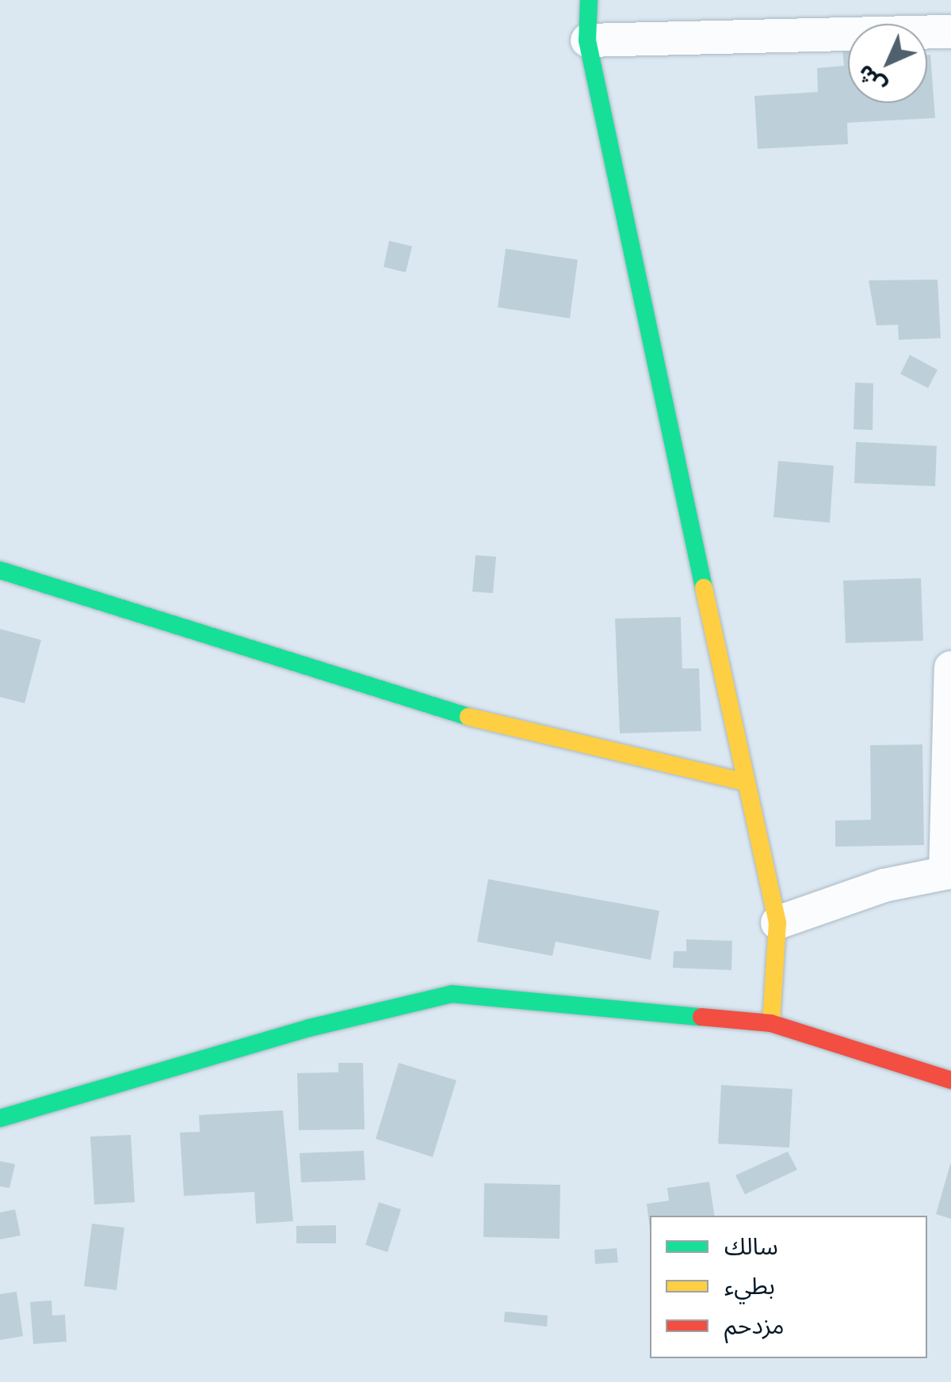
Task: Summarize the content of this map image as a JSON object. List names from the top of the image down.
{
  "legend": ["سالك", "بطيء", "مزدحم"],
  "north": "bottom left"
}
